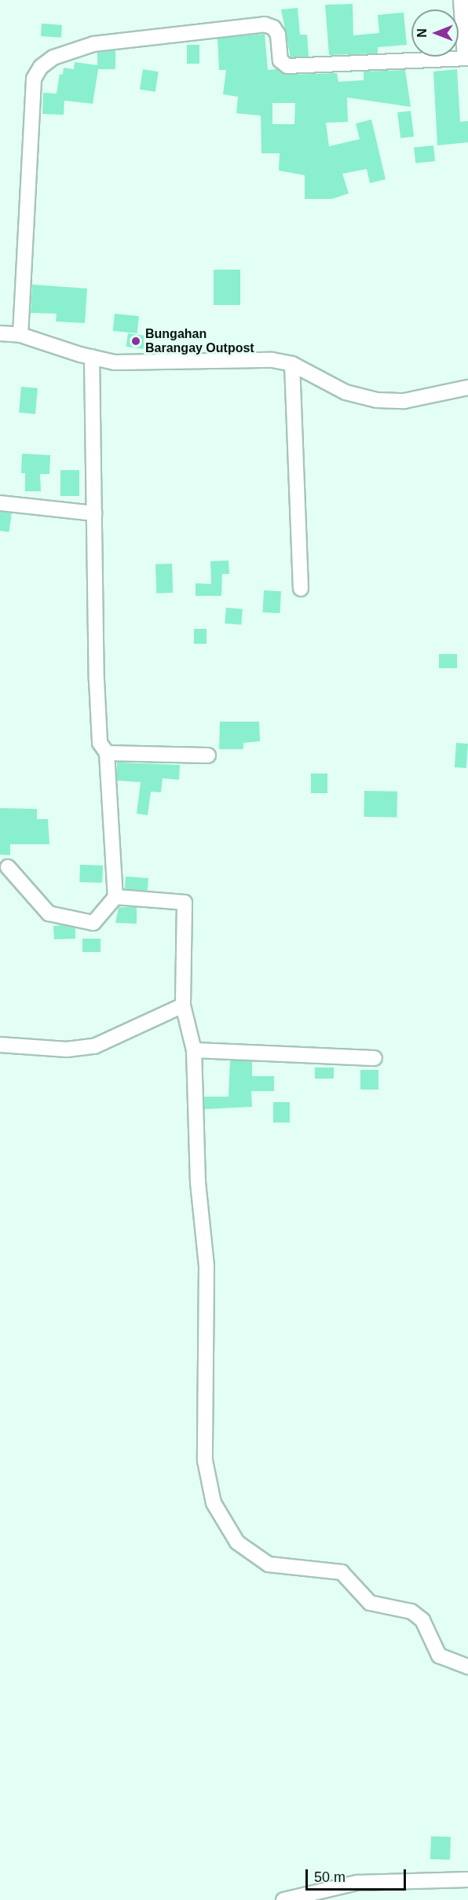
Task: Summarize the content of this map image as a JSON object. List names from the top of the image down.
{
  "places": ["Bungahan Barangay Outpost"],
  "scale_bar": "50 m",
  "north": "left"
}
